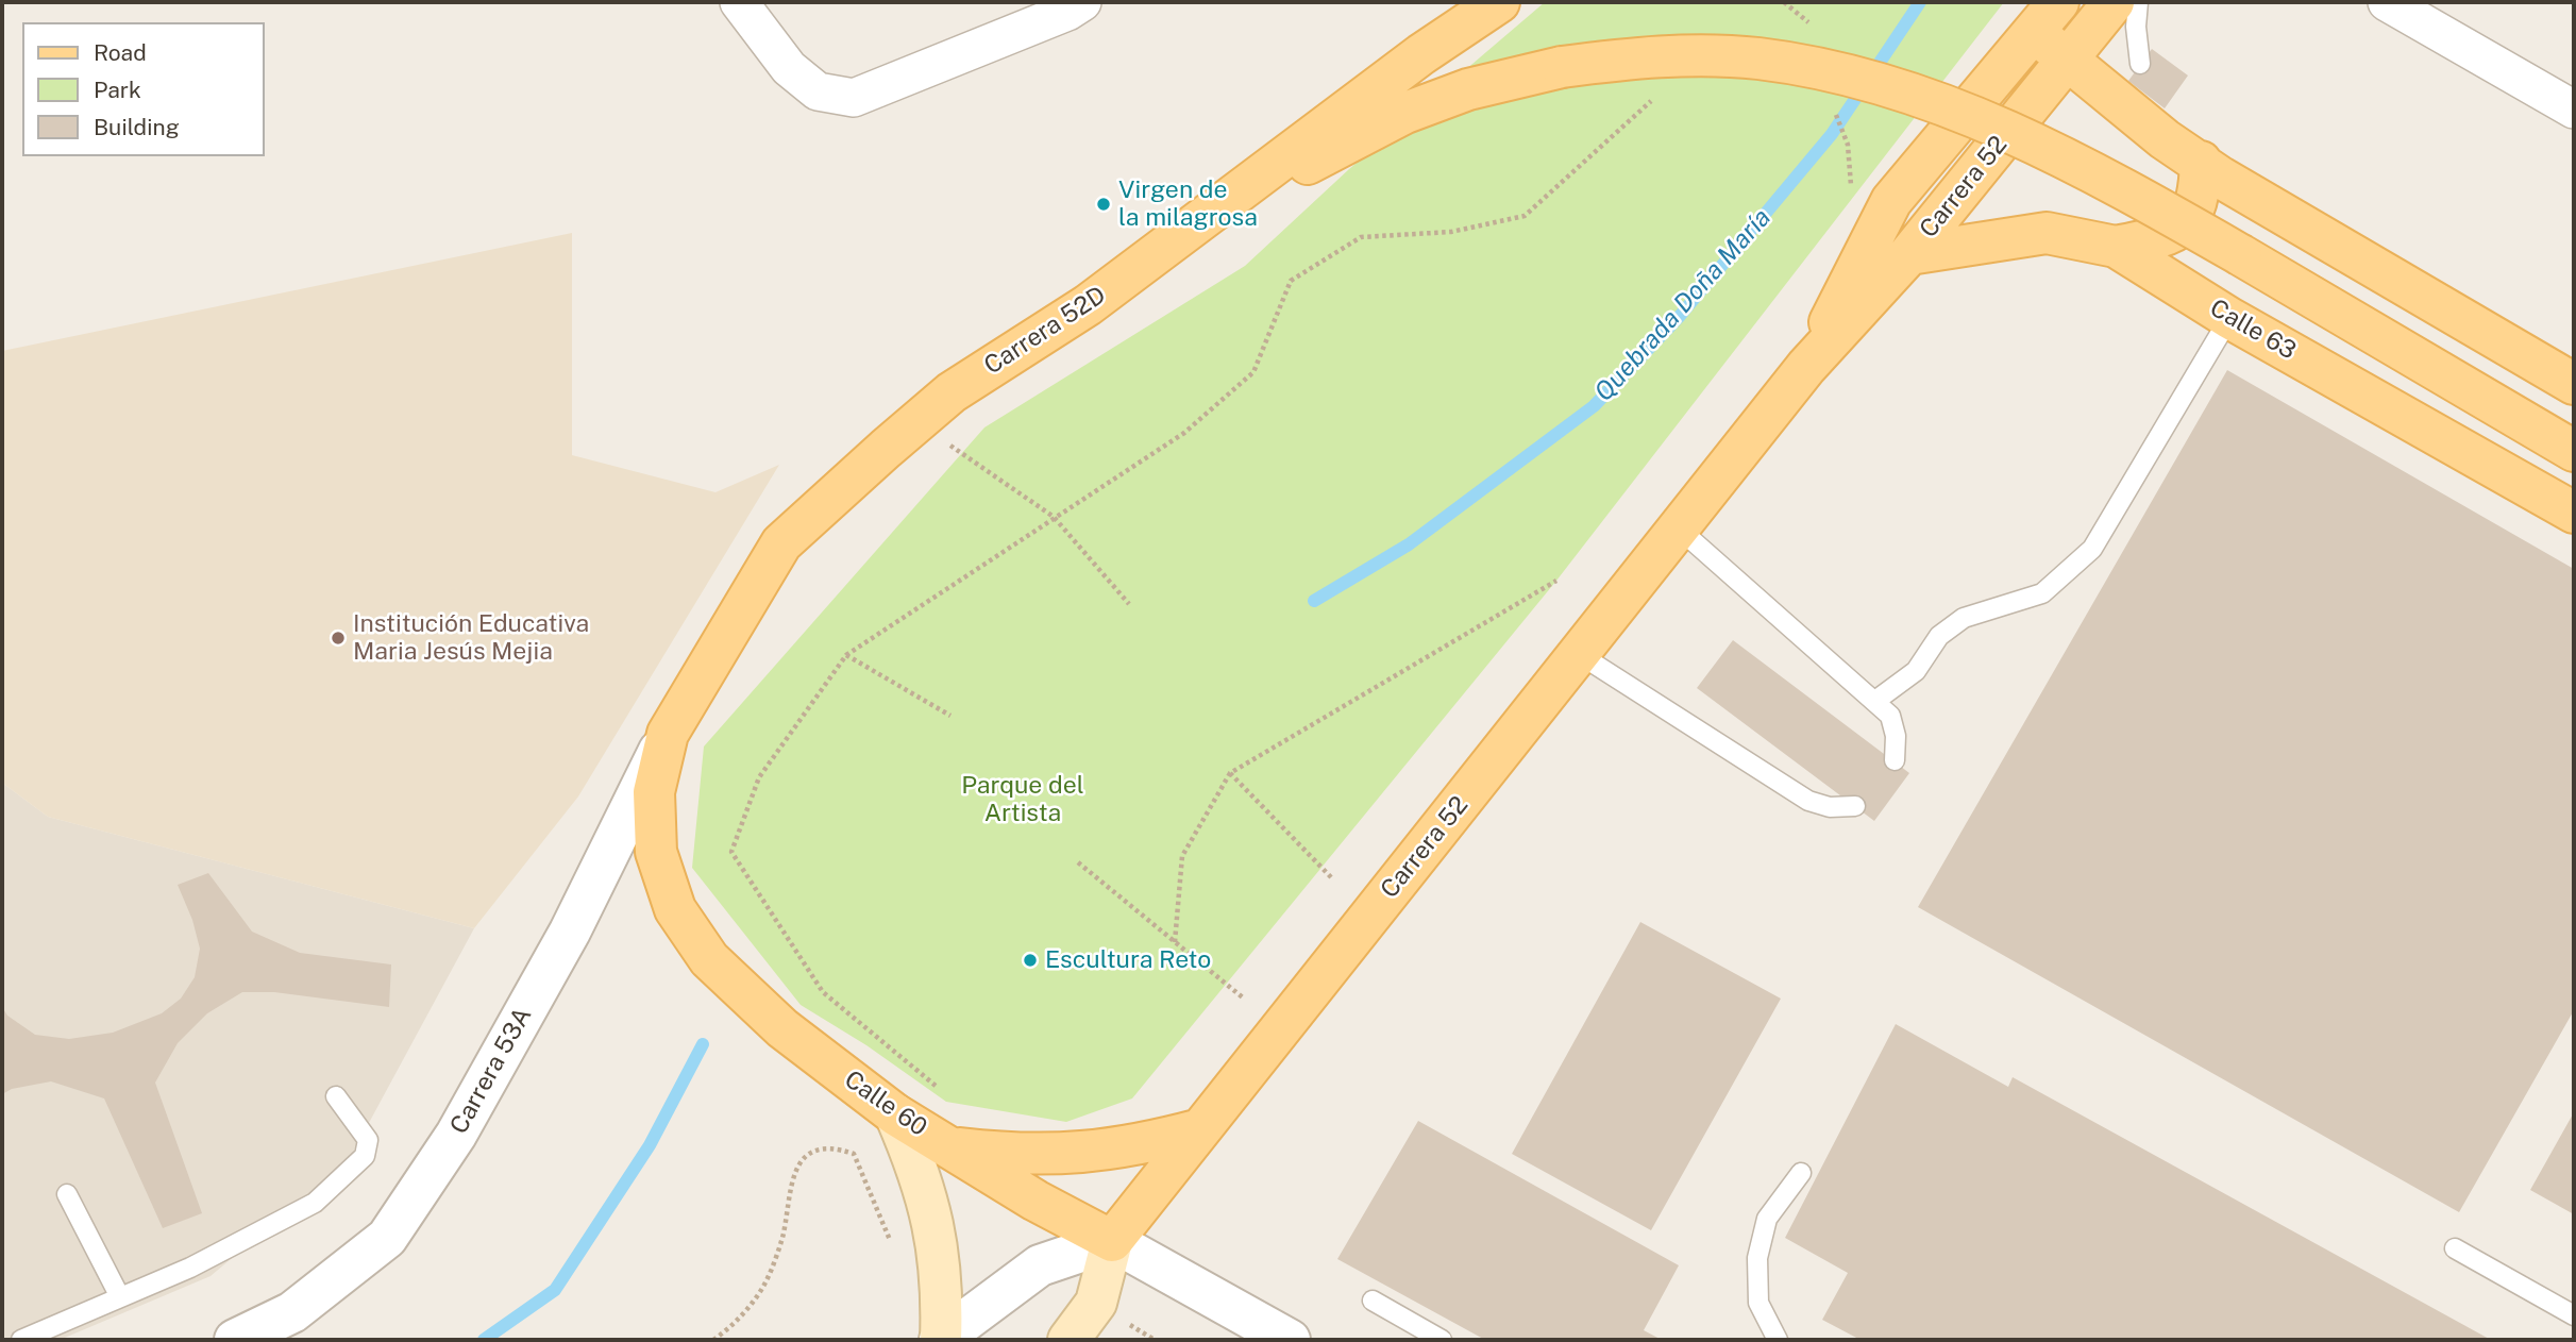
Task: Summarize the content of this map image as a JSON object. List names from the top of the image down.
{
  "streets": {
    "main road": [
      "Carrera 52",
      "Calle 63",
      "Carrera 52D",
      "Calle 60"
    ],
    "street": ["Carrera 53A"]
  },
  "crossings": [
    ["Carrera 52", "Calle 63"],
    ["Carrera 52", "Calle 60"],
    ["Carrera 52D", "Carrera 53A"],
    ["Carrera 52D", "Calle 60"],
    ["Carrera 53A", "Calle 60"]
  ],
  "water": ["Quebrada Doña María"],
  "parks": ["Parque del Artista"],
  "places": ["Virgen de la milagrosa", "Institución Educativa Maria Jesús Mejia", "Escultura Reto"],
  "legend": ["Road", "Park", "Building"]
}
